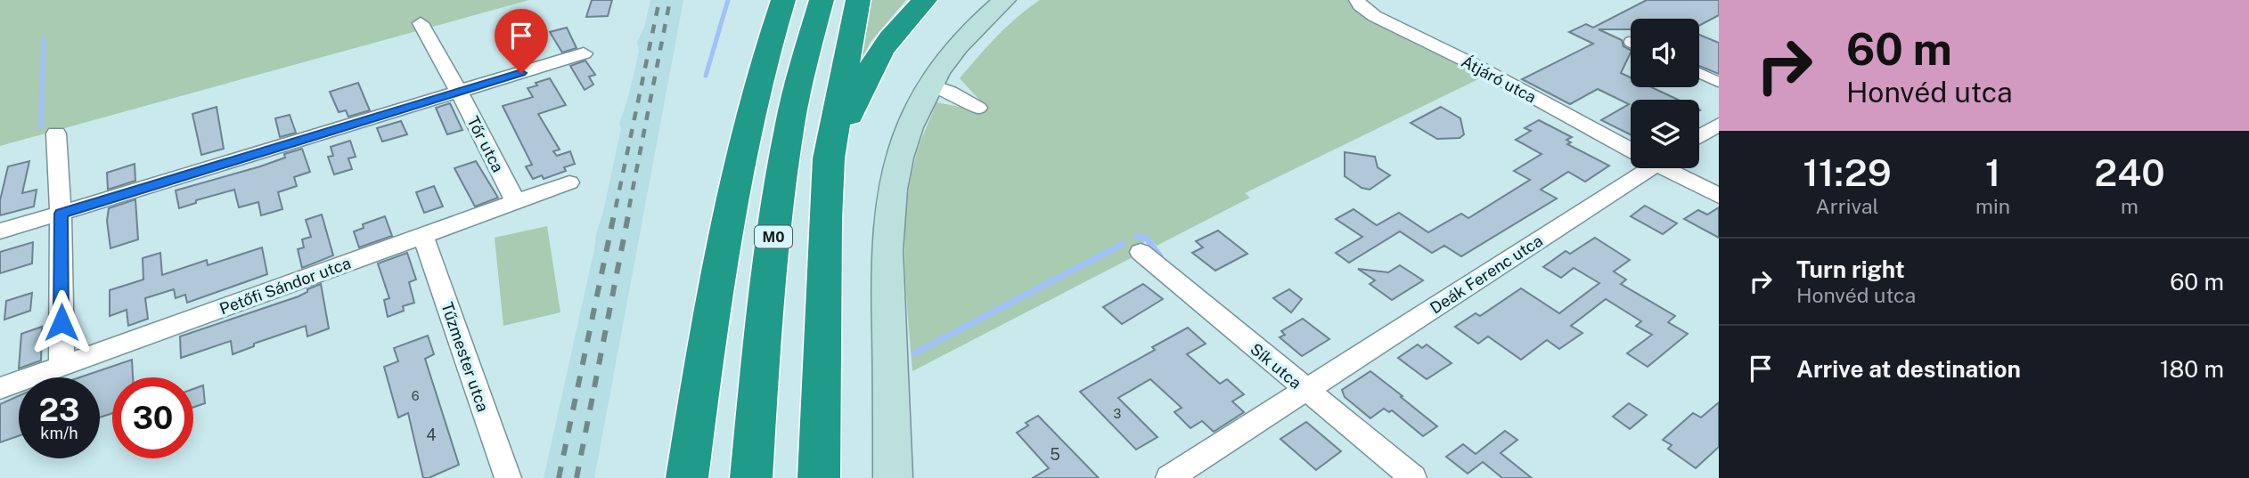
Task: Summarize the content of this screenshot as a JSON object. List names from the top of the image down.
{
  "streets": {
    "highway": ["M0"],
    "street": [
      "Átjáró utca",
      "Tőr utca",
      "Deák Ferenc utca",
      "Petőfi Sándor utca",
      "Tűzmester utca",
      "Sík utca"
    ]
  },
  "crossings": [
    ["Tőr utca", "Petőfi Sándor utca"],
    ["Deák Ferenc utca", "Sík utca"],
    ["Petőfi Sándor utca", "Tűzmester utca"]
  ],
  "house_numbers": [
    "6",
    "3",
    "4",
    "5"
  ],
  "page": {
    "turn": ["60 m", "Honvéd utca"],
    "eta": [
      "11:29",
      "Arrival",
      "1",
      "min",
      "240",
      "m"
    ],
    "list": [
      {
        "name": "Turn right",
        "note": "Honvéd utca",
        "value": "60 m"
      },
      {
        "name": "Arrive at destination",
        "value": "180 m"
      }
    ],
    "speed": "23 km/h",
    "limit": "30"
  }
}
